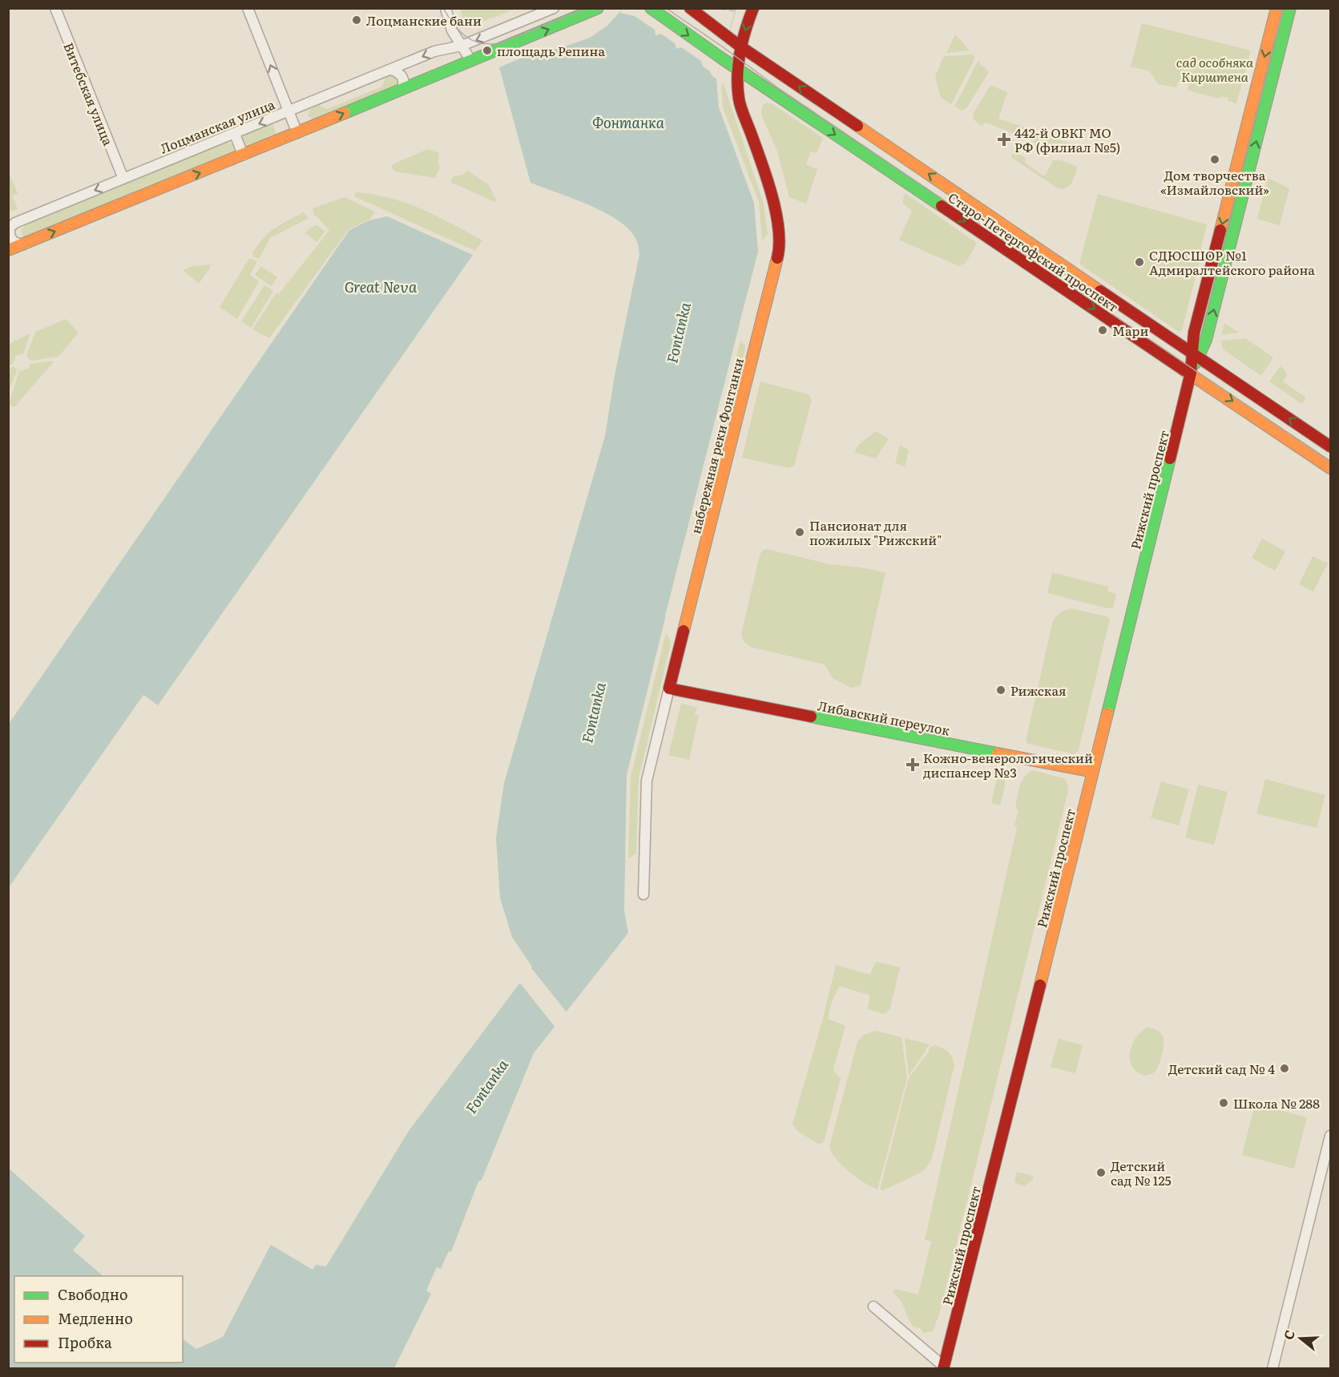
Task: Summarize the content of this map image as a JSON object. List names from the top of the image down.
{
  "streets": {
    "main road": [
      "Старо-Петергофский проспект",
      "набережная реки Фонтанки",
      "Рижский проспект",
      "Либавский переулок"
    ],
    "street": ["Витебская улица", "Лоцманская улица"]
  },
  "crossings": [
    ["Витебская улица", "Лоцманская улица"],
    ["Старо-Петергофский проспект", "набережная реки Фонтанки"],
    ["Старо-Петергофский проспект", "Рижский проспект"],
    ["набережная реки Фонтанки", "Либавский переулок"],
    ["Рижский проспект", "Либавский переулок"]
  ],
  "one_way": ["Лоцманская улица"],
  "water": ["Фонтанка", "Great Neva", "Fontanka"],
  "parks": ["сад особняка Кирштена"],
  "places": {
    "other": [
      "Лоцманские бани",
      "площадь Репина",
      "Дом творчества «Измайловский»",
      "СДЮСШОР №1 Адмиралтейского района",
      "Мари",
      "Пансионат для пожилых \"Рижский\"",
      "Рижская",
      "Детский сад № 4",
      "Школа № 288",
      "Детский сад № 125"
    ],
    "health": ["442-й ОВКГ МО РФ (филиал №5)", "Кожно-венерологический диспансер №3"]
  },
  "legend": ["Свободно", "Медленно", "Пробка"],
  "north": "left"
}
